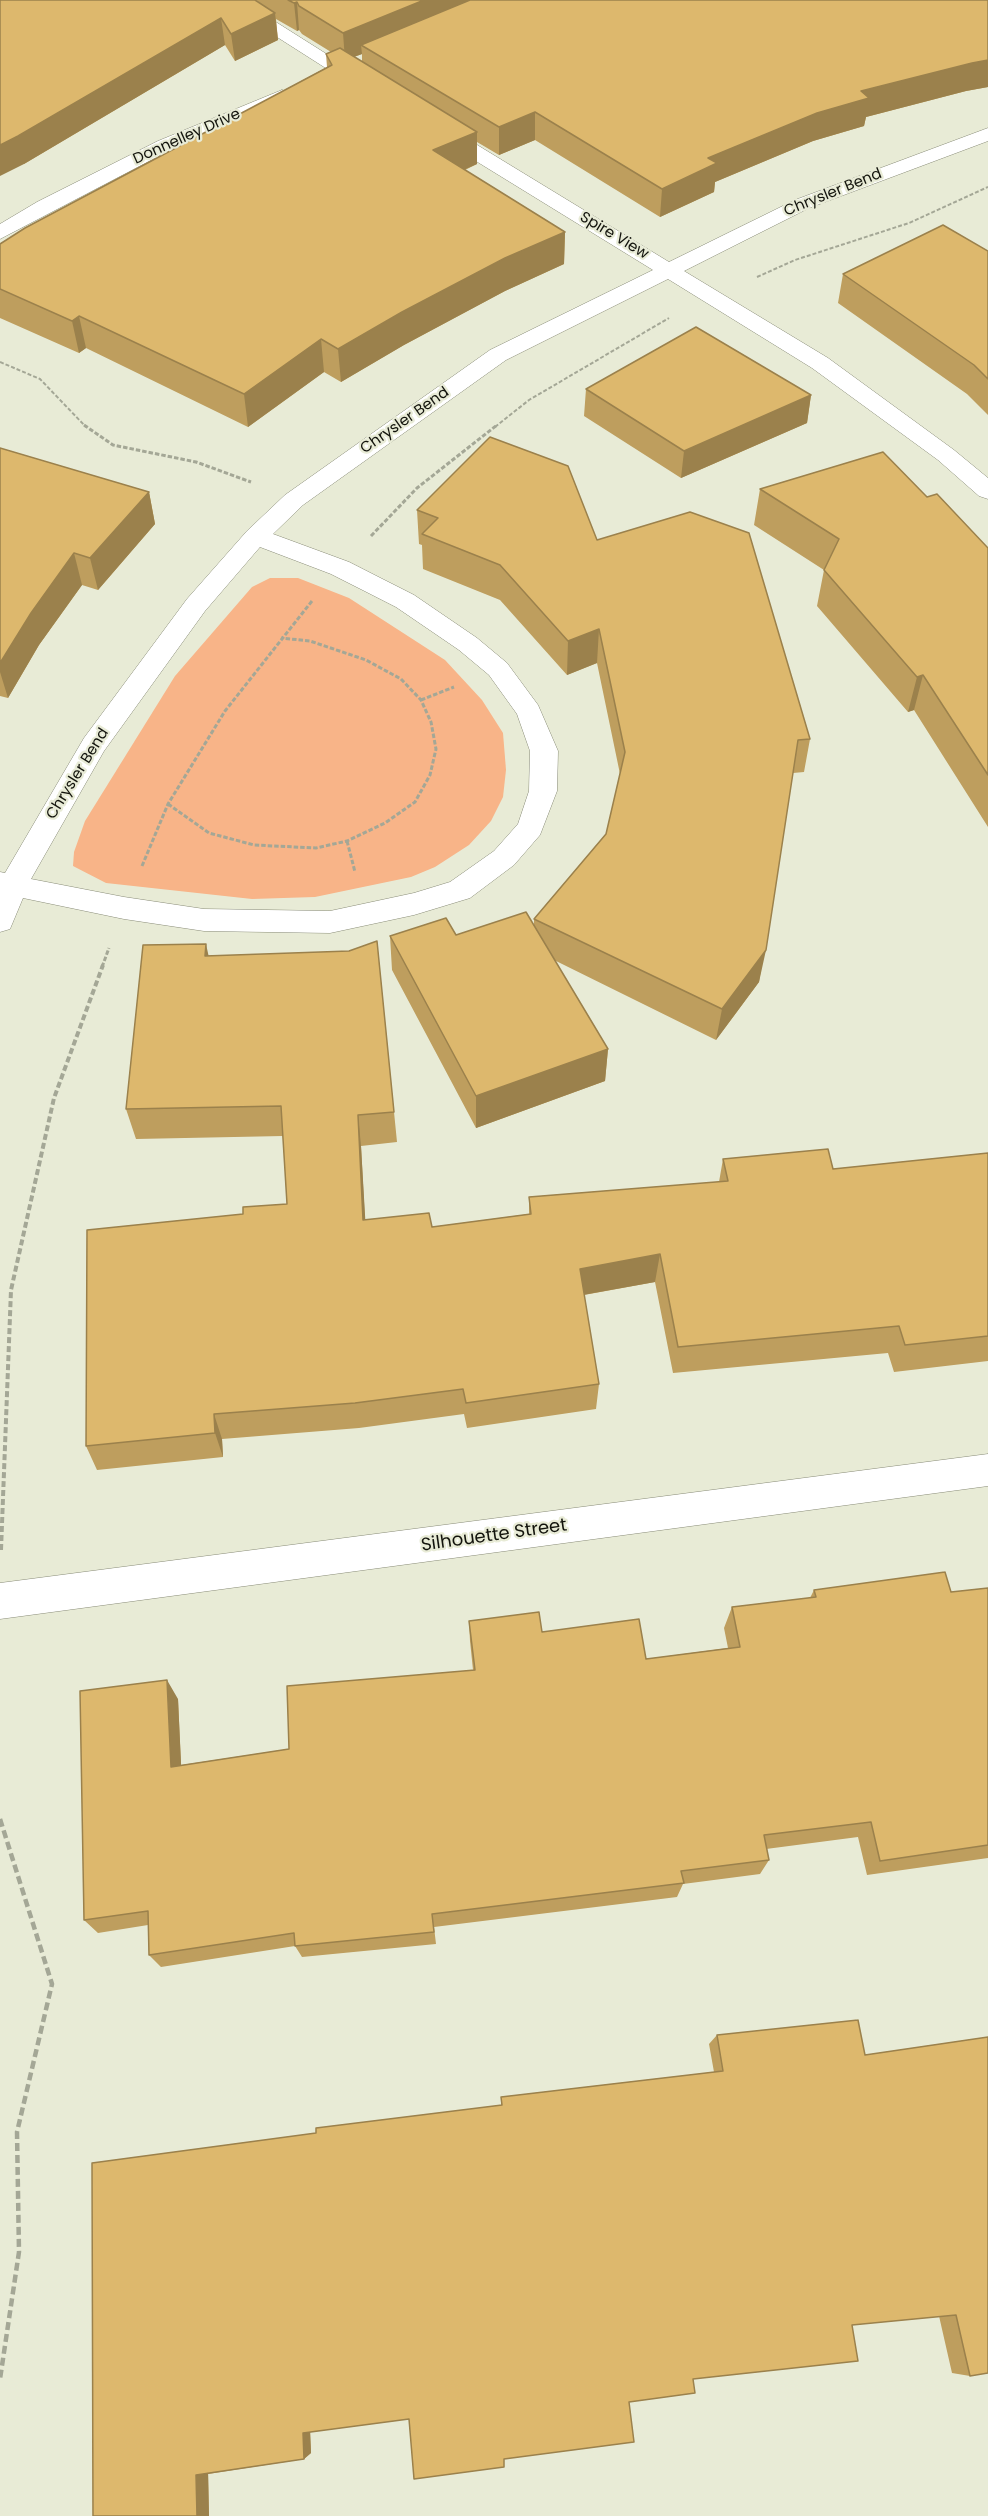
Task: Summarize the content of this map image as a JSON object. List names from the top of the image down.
{
  "streets": {
    "street": [
      "Donnelley Drive",
      "Chrysler Bend",
      "Spire View",
      "Silhouette Street"
    ]
  },
  "crossings": [
    ["Chrysler Bend", "Spire View"]
  ]
}
